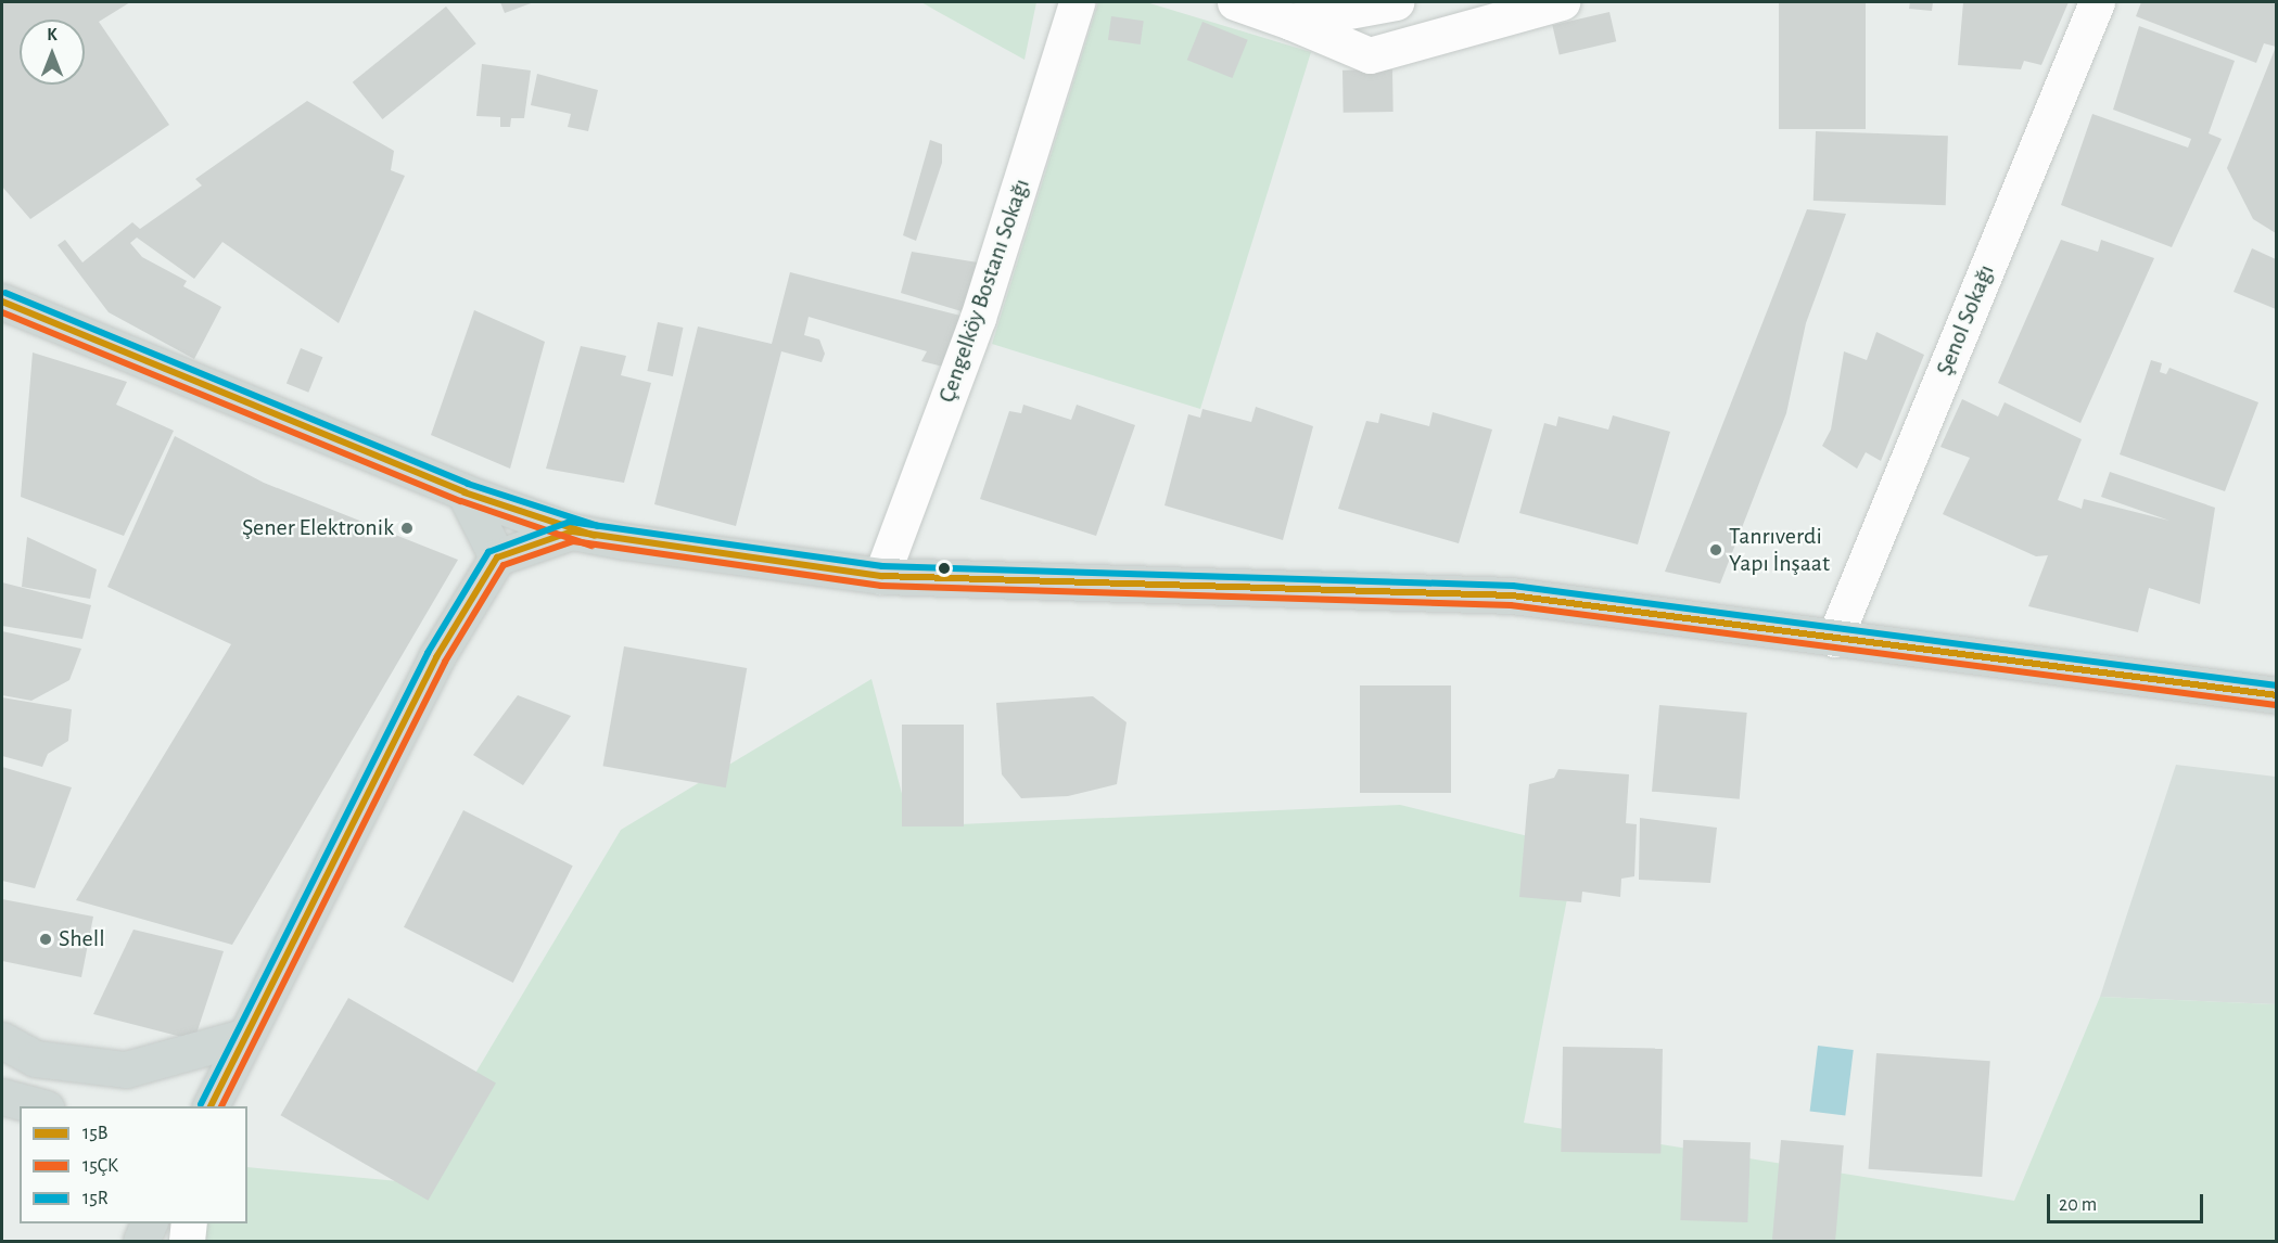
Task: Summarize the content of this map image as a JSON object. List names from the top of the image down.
{
  "streets": {
    "street": ["Çengelköy Bostanı Sokağı", "Şenol Sokağı"]
  },
  "places": ["Şener Elektronik", "Tanrıverdi Yapı İnşaat", "Shell"],
  "lines": ["transit line 15R", "transit line 15B", "transit line 15ÇK"],
  "legend": ["15B", "15ÇK", "15R"],
  "scale_bar": "20 m",
  "north": "top"
}
